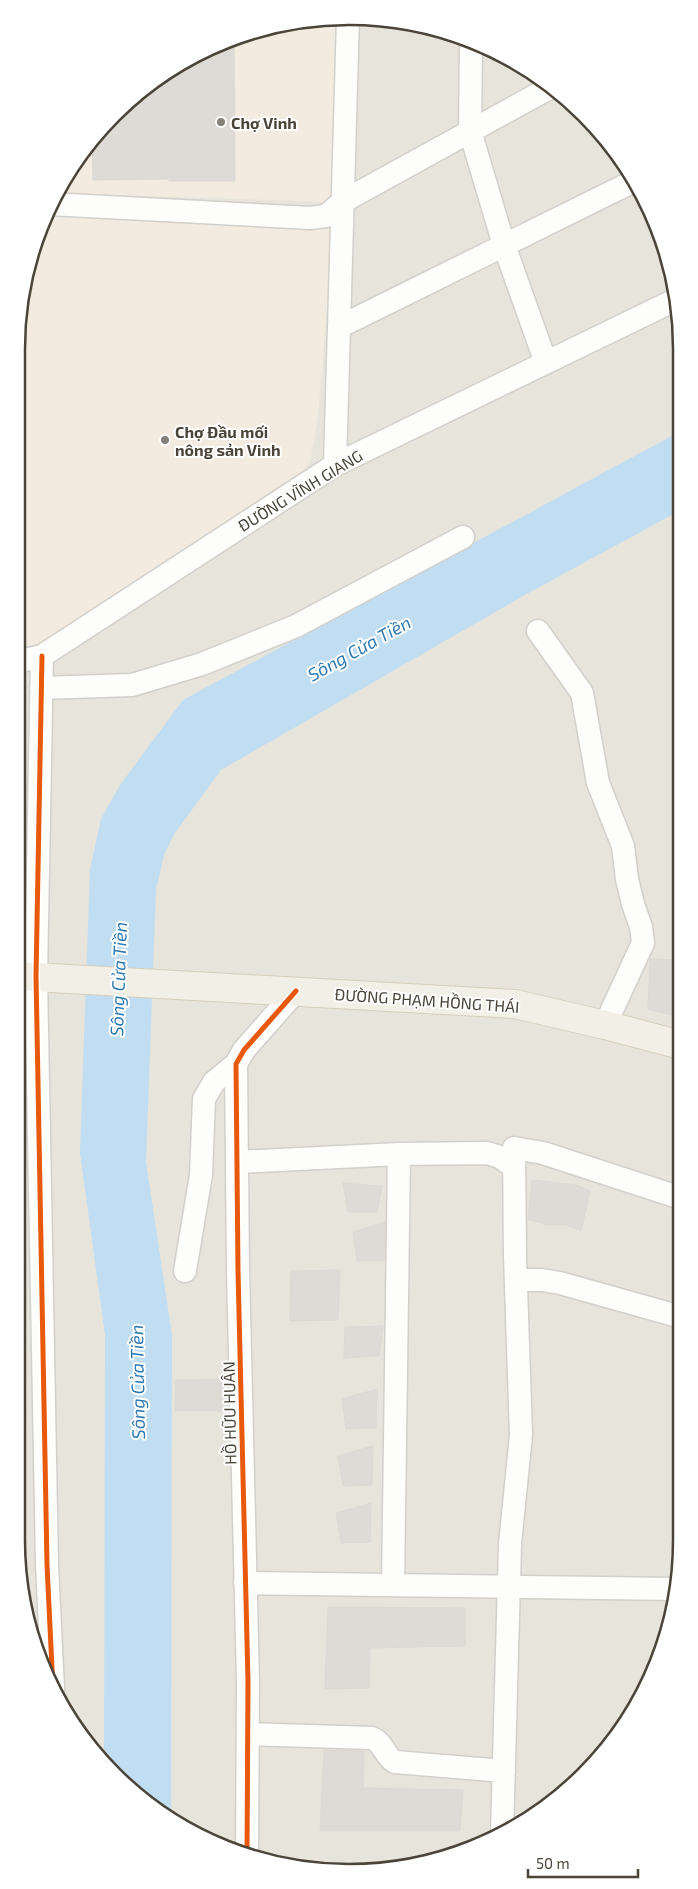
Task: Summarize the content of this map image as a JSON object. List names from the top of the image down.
{
  "streets": {
    "main road": ["ĐƯỜNG PHẠM HỒNG THÁI"],
    "street": ["ĐƯỜNG VĨNH GIANG", "HỒ HỮU HUÂN"]
  },
  "water": ["Sông Cửa Tiền"],
  "places": ["Chợ Vinh", "Chợ Đầu mối nông sản Vinh"],
  "scale_bar": "50 m"
}
